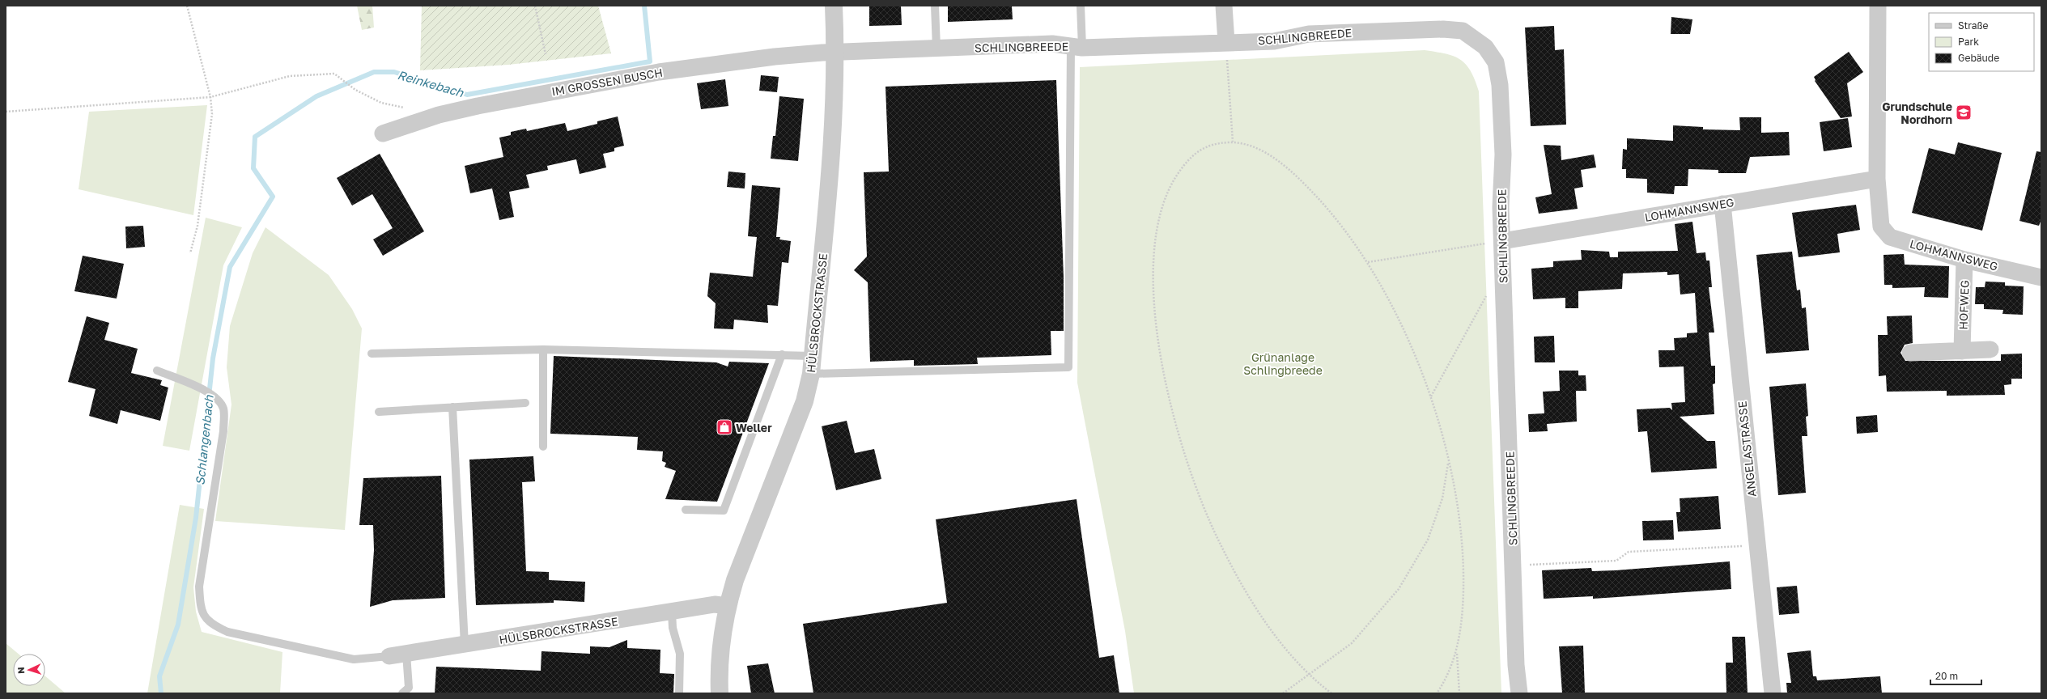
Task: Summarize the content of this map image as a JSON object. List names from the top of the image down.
{
  "streets": {
    "street": [
      "SCHLINGBREEDE",
      "IM GROSSEN BUSCH",
      "LOHMANNSWEG",
      "HOFWEG",
      "HÜLSBROCKSTRASSE",
      "ANGELASTRASSE"
    ]
  },
  "crossings": [
    ["SCHLINGBREEDE", "IM GROSSEN BUSCH"],
    ["SCHLINGBREEDE", "LOHMANNSWEG"],
    ["SCHLINGBREEDE", "HÜLSBROCKSTRASSE"],
    ["IM GROSSEN BUSCH", "HÜLSBROCKSTRASSE"],
    ["LOHMANNSWEG", "HOFWEG"],
    ["LOHMANNSWEG", "ANGELASTRASSE"]
  ],
  "water": ["Reinkebach", "Schlangenbach"],
  "parks": ["Grünanlage Schlingbreede"],
  "places": {
    "school or university": ["Grundschule Nordhorn"],
    "shop": ["Weller"]
  },
  "legend": ["Straße", "Park", "Gebäude"],
  "scale_bar": "20 m",
  "north": "left"
}
